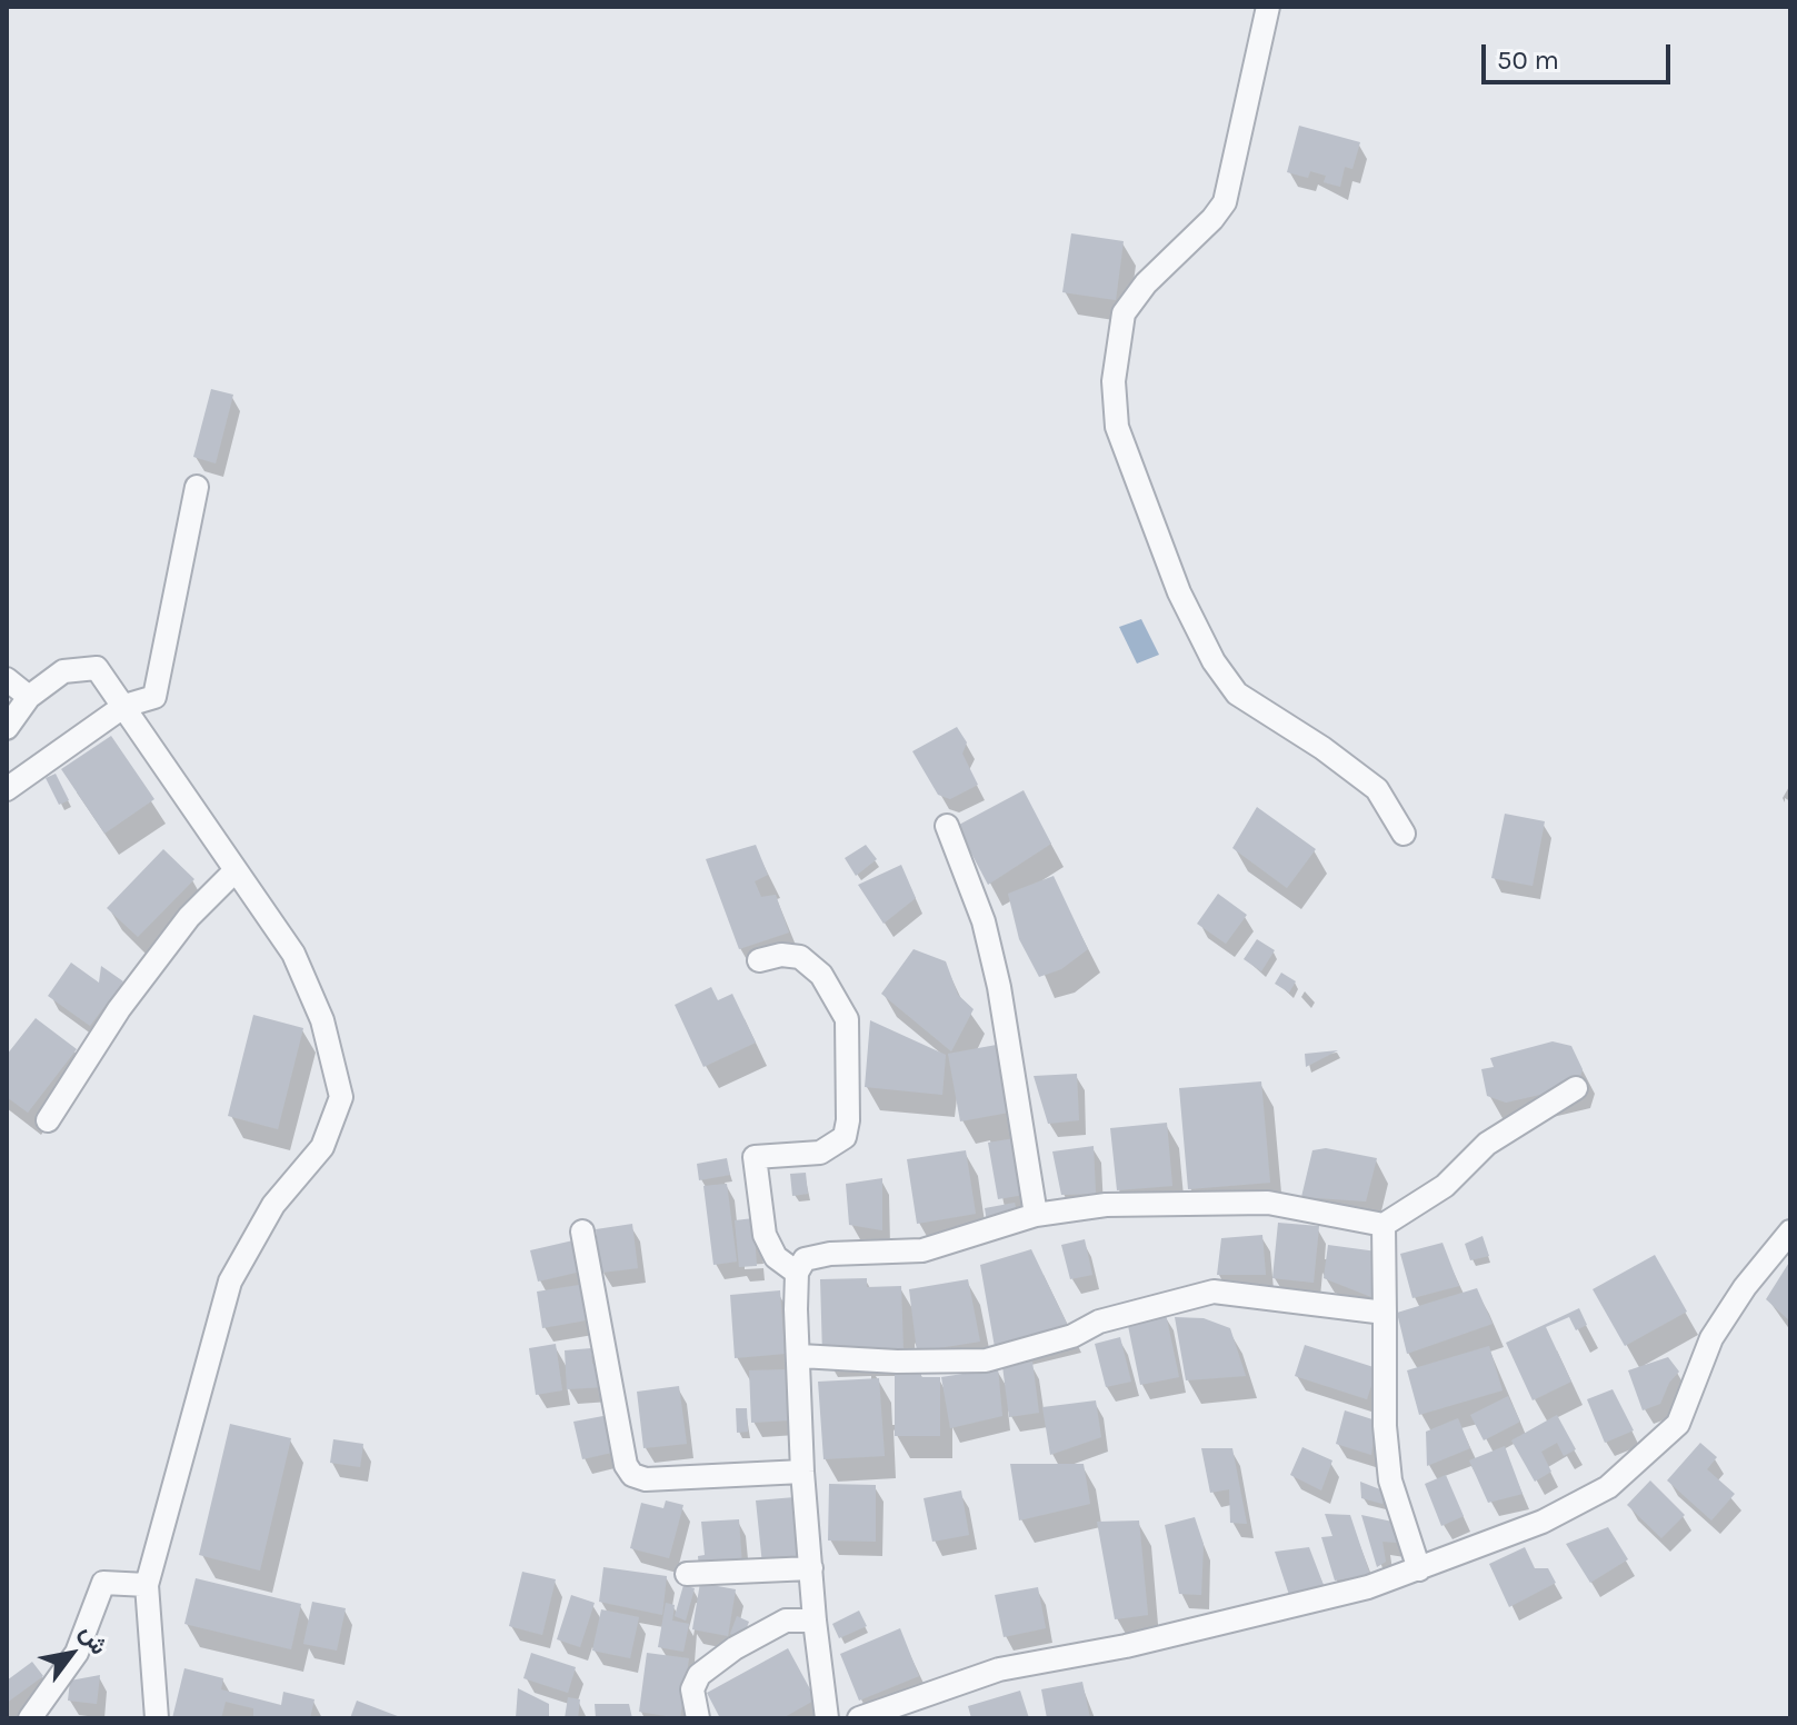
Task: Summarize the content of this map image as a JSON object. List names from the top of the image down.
{
  "scale_bar": "50 m",
  "north": "top right"
}
